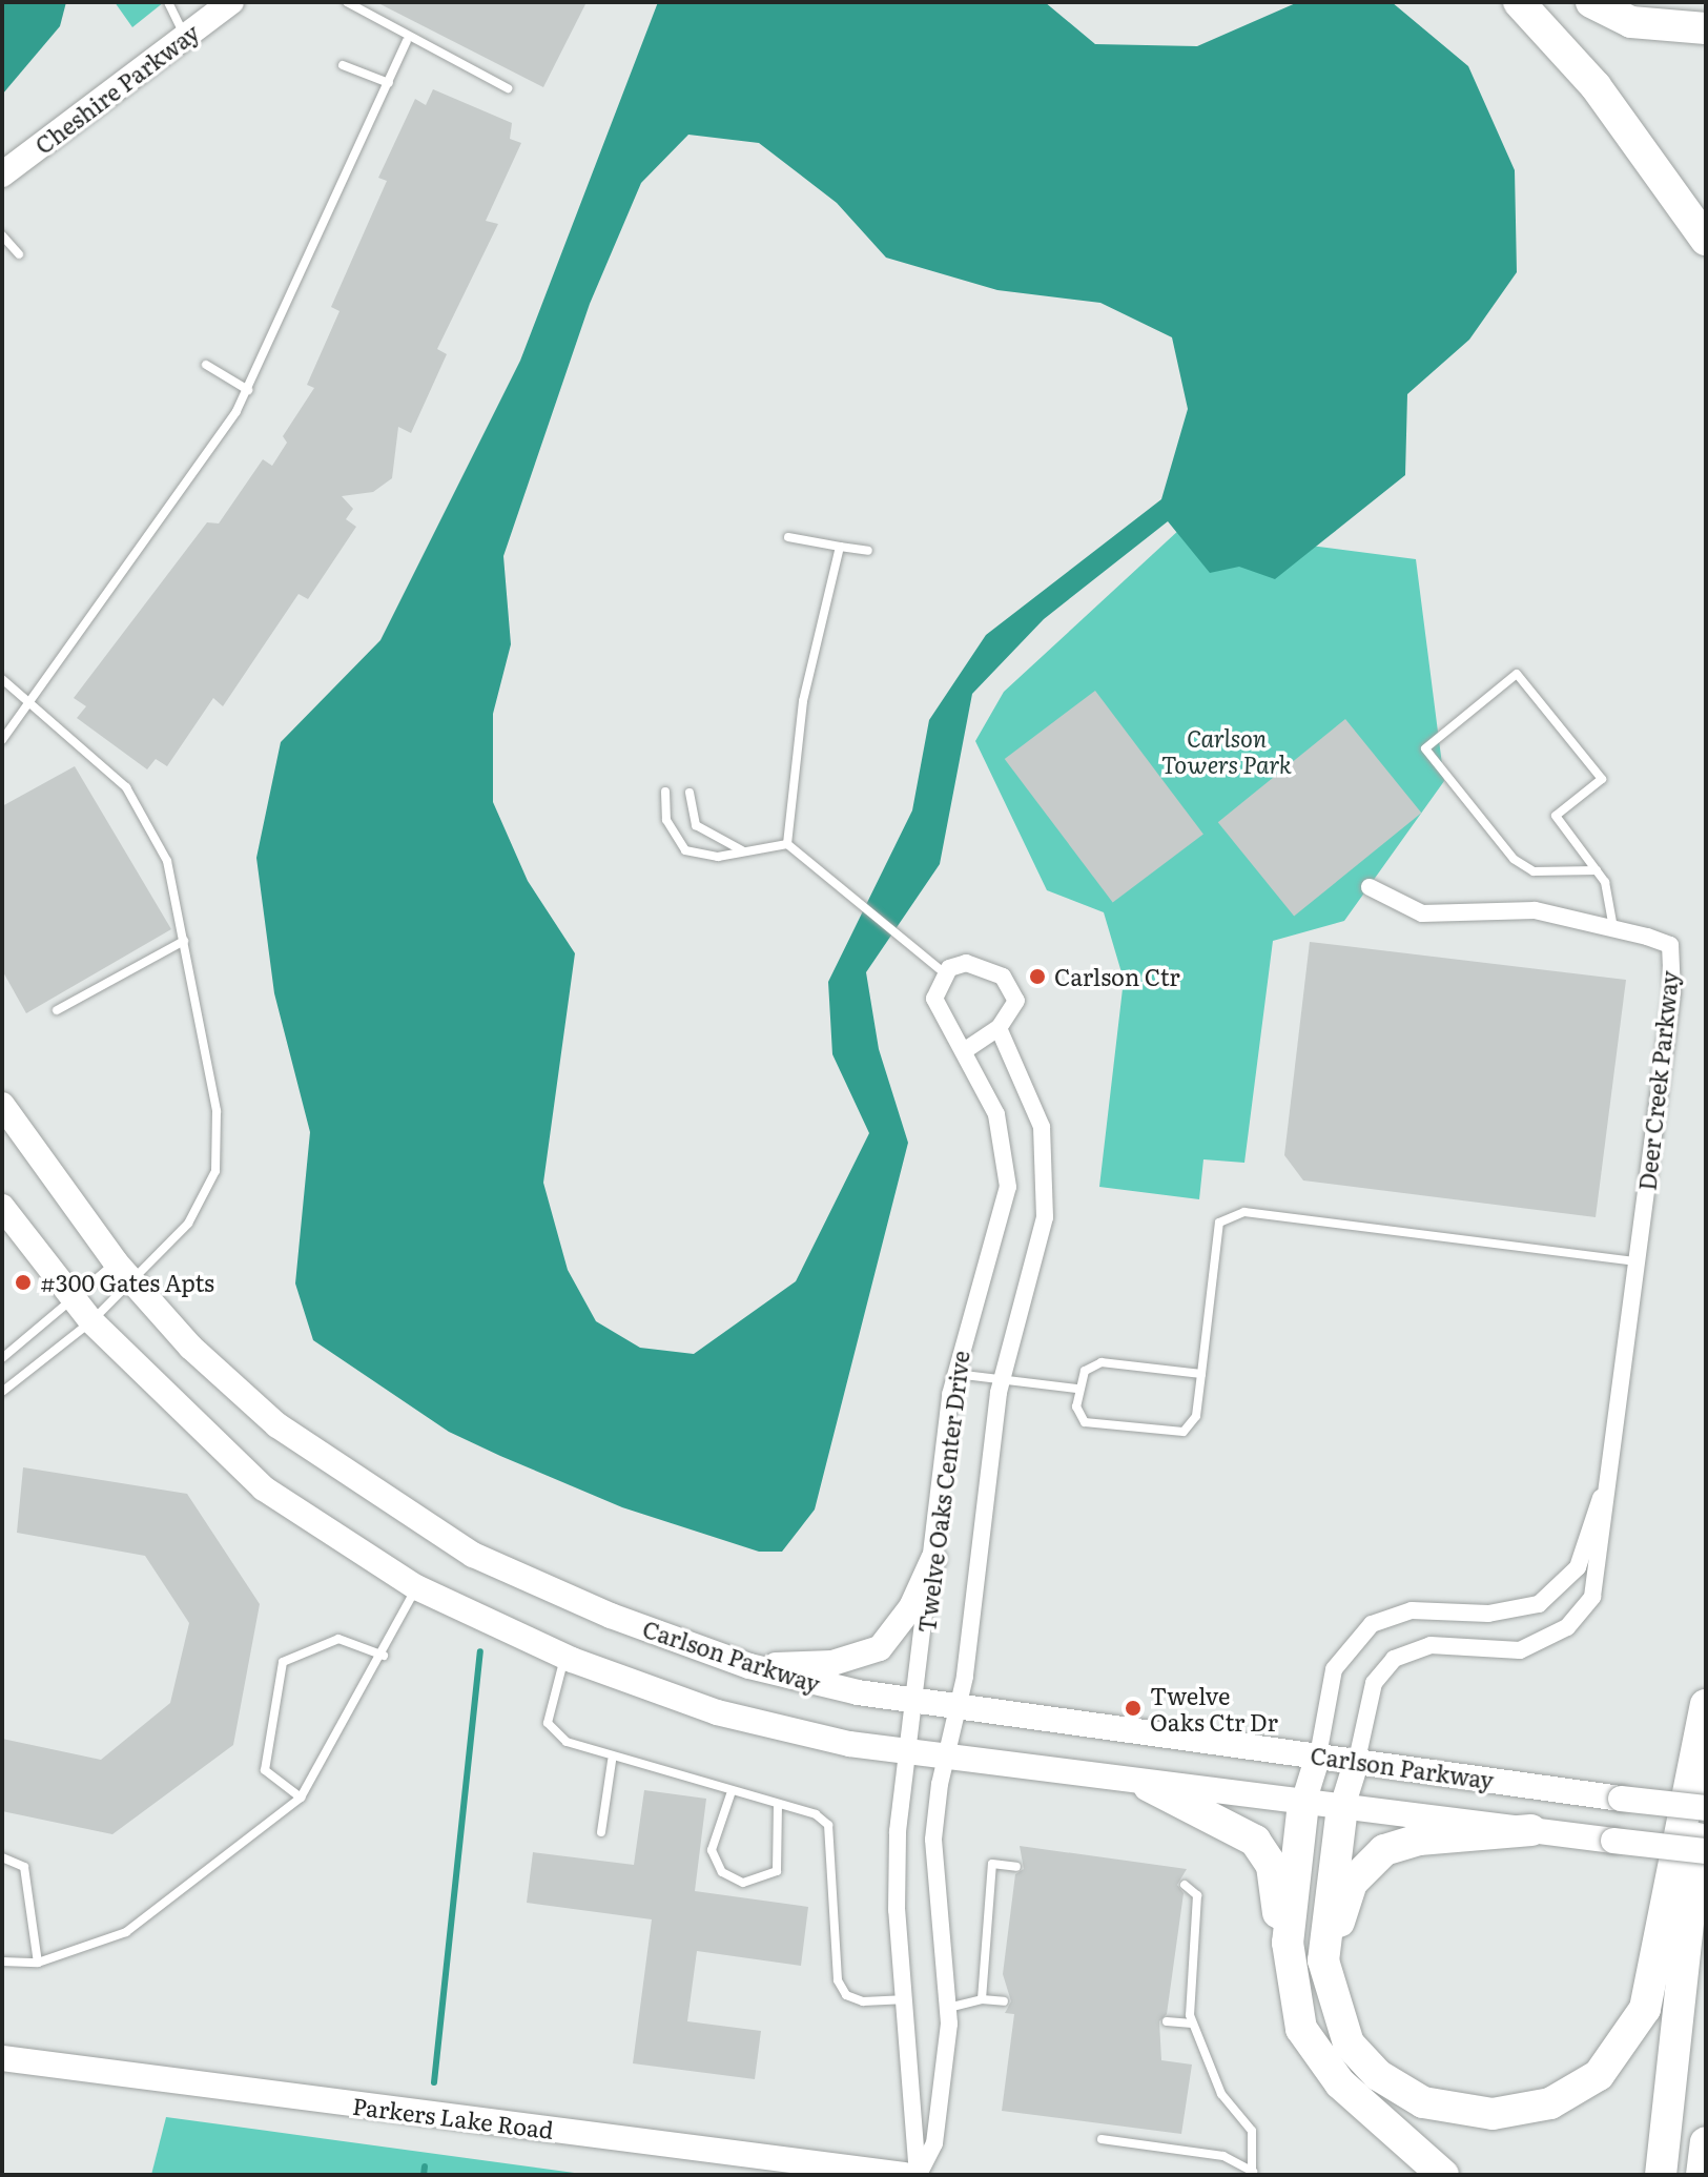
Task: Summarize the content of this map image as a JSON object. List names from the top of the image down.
{
  "streets": {
    "main road": [
      "Cheshire Parkway",
      "Deer Creek Parkway",
      "Carlson Parkway",
      "Parkers Lake Road"
    ],
    "street": ["Twelve Oaks Center Drive"]
  },
  "crossings": [
    ["Deer Creek Parkway", "Carlson Parkway"],
    ["Twelve Oaks Center Drive", "Carlson Parkway"]
  ],
  "parks": ["Carlson Towers Park"],
  "places": ["Carlson Ctr", "#300 Gates Apts", "Twelve Oaks Ctr Dr"]
}
